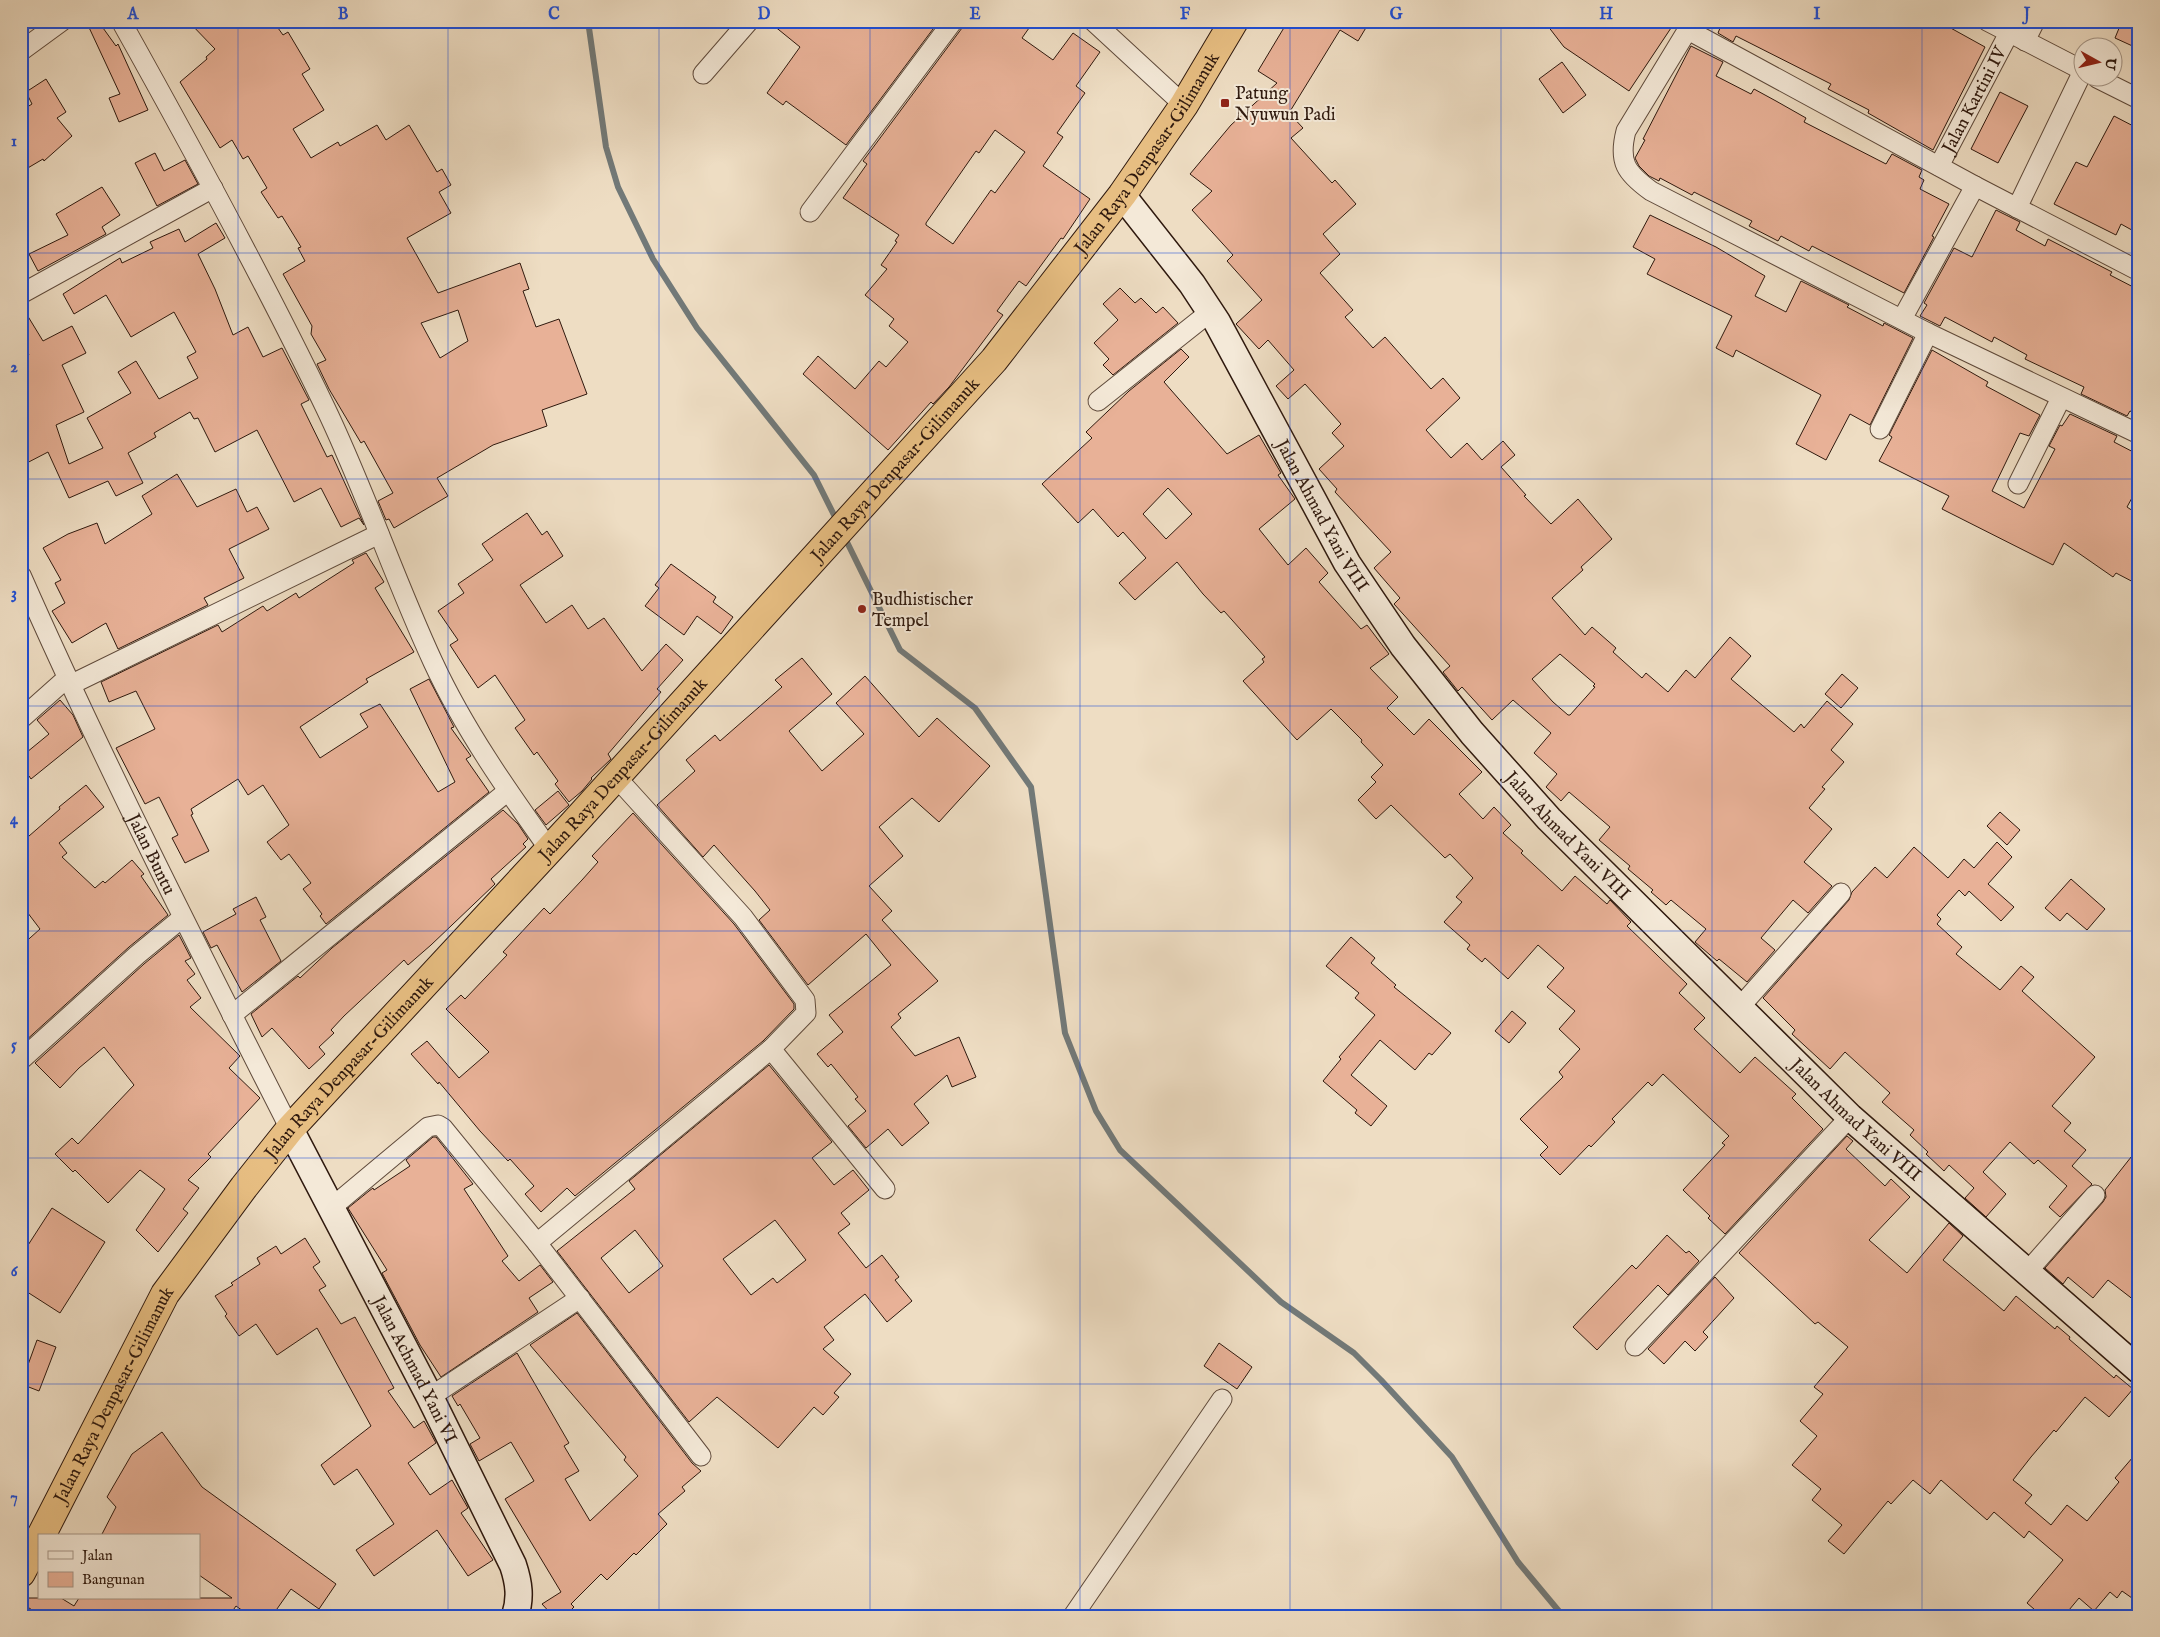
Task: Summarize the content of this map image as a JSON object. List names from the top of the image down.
{
  "streets": {
    "highway": ["Jalan Raya Denpasar-Gilimanuk"],
    "street": [
      "Jalan Kartini IV",
      "Jalan Ahmad Yani VIII",
      "Jalan Buntu",
      "Jalan Achmad Yani VI"
    ]
  },
  "crossings": [
    ["Jalan Raya Denpasar-Gilimanuk", "Jalan Ahmad Yani VIII"],
    ["Jalan Raya Denpasar-Gilimanuk", "Jalan Buntu"],
    ["Jalan Raya Denpasar-Gilimanuk", "Jalan Achmad Yani VI"],
    ["Jalan Buntu", "Jalan Achmad Yani VI"]
  ],
  "places": {
    "transit": ["Patung Nyuwun Padi"],
    "other": ["Budhistischer Tempel"]
  },
  "legend": ["Jalan", "Bangunan"],
  "north": "right",
  "grid": {
    "columns": [
      "A",
      "B",
      "C",
      "D",
      "E",
      "F",
      "G",
      "H",
      "I",
      "J"
    ],
    "rows": [
      "1",
      "2",
      "3",
      "4",
      "5",
      "6",
      "7"
    ]
  }
}
